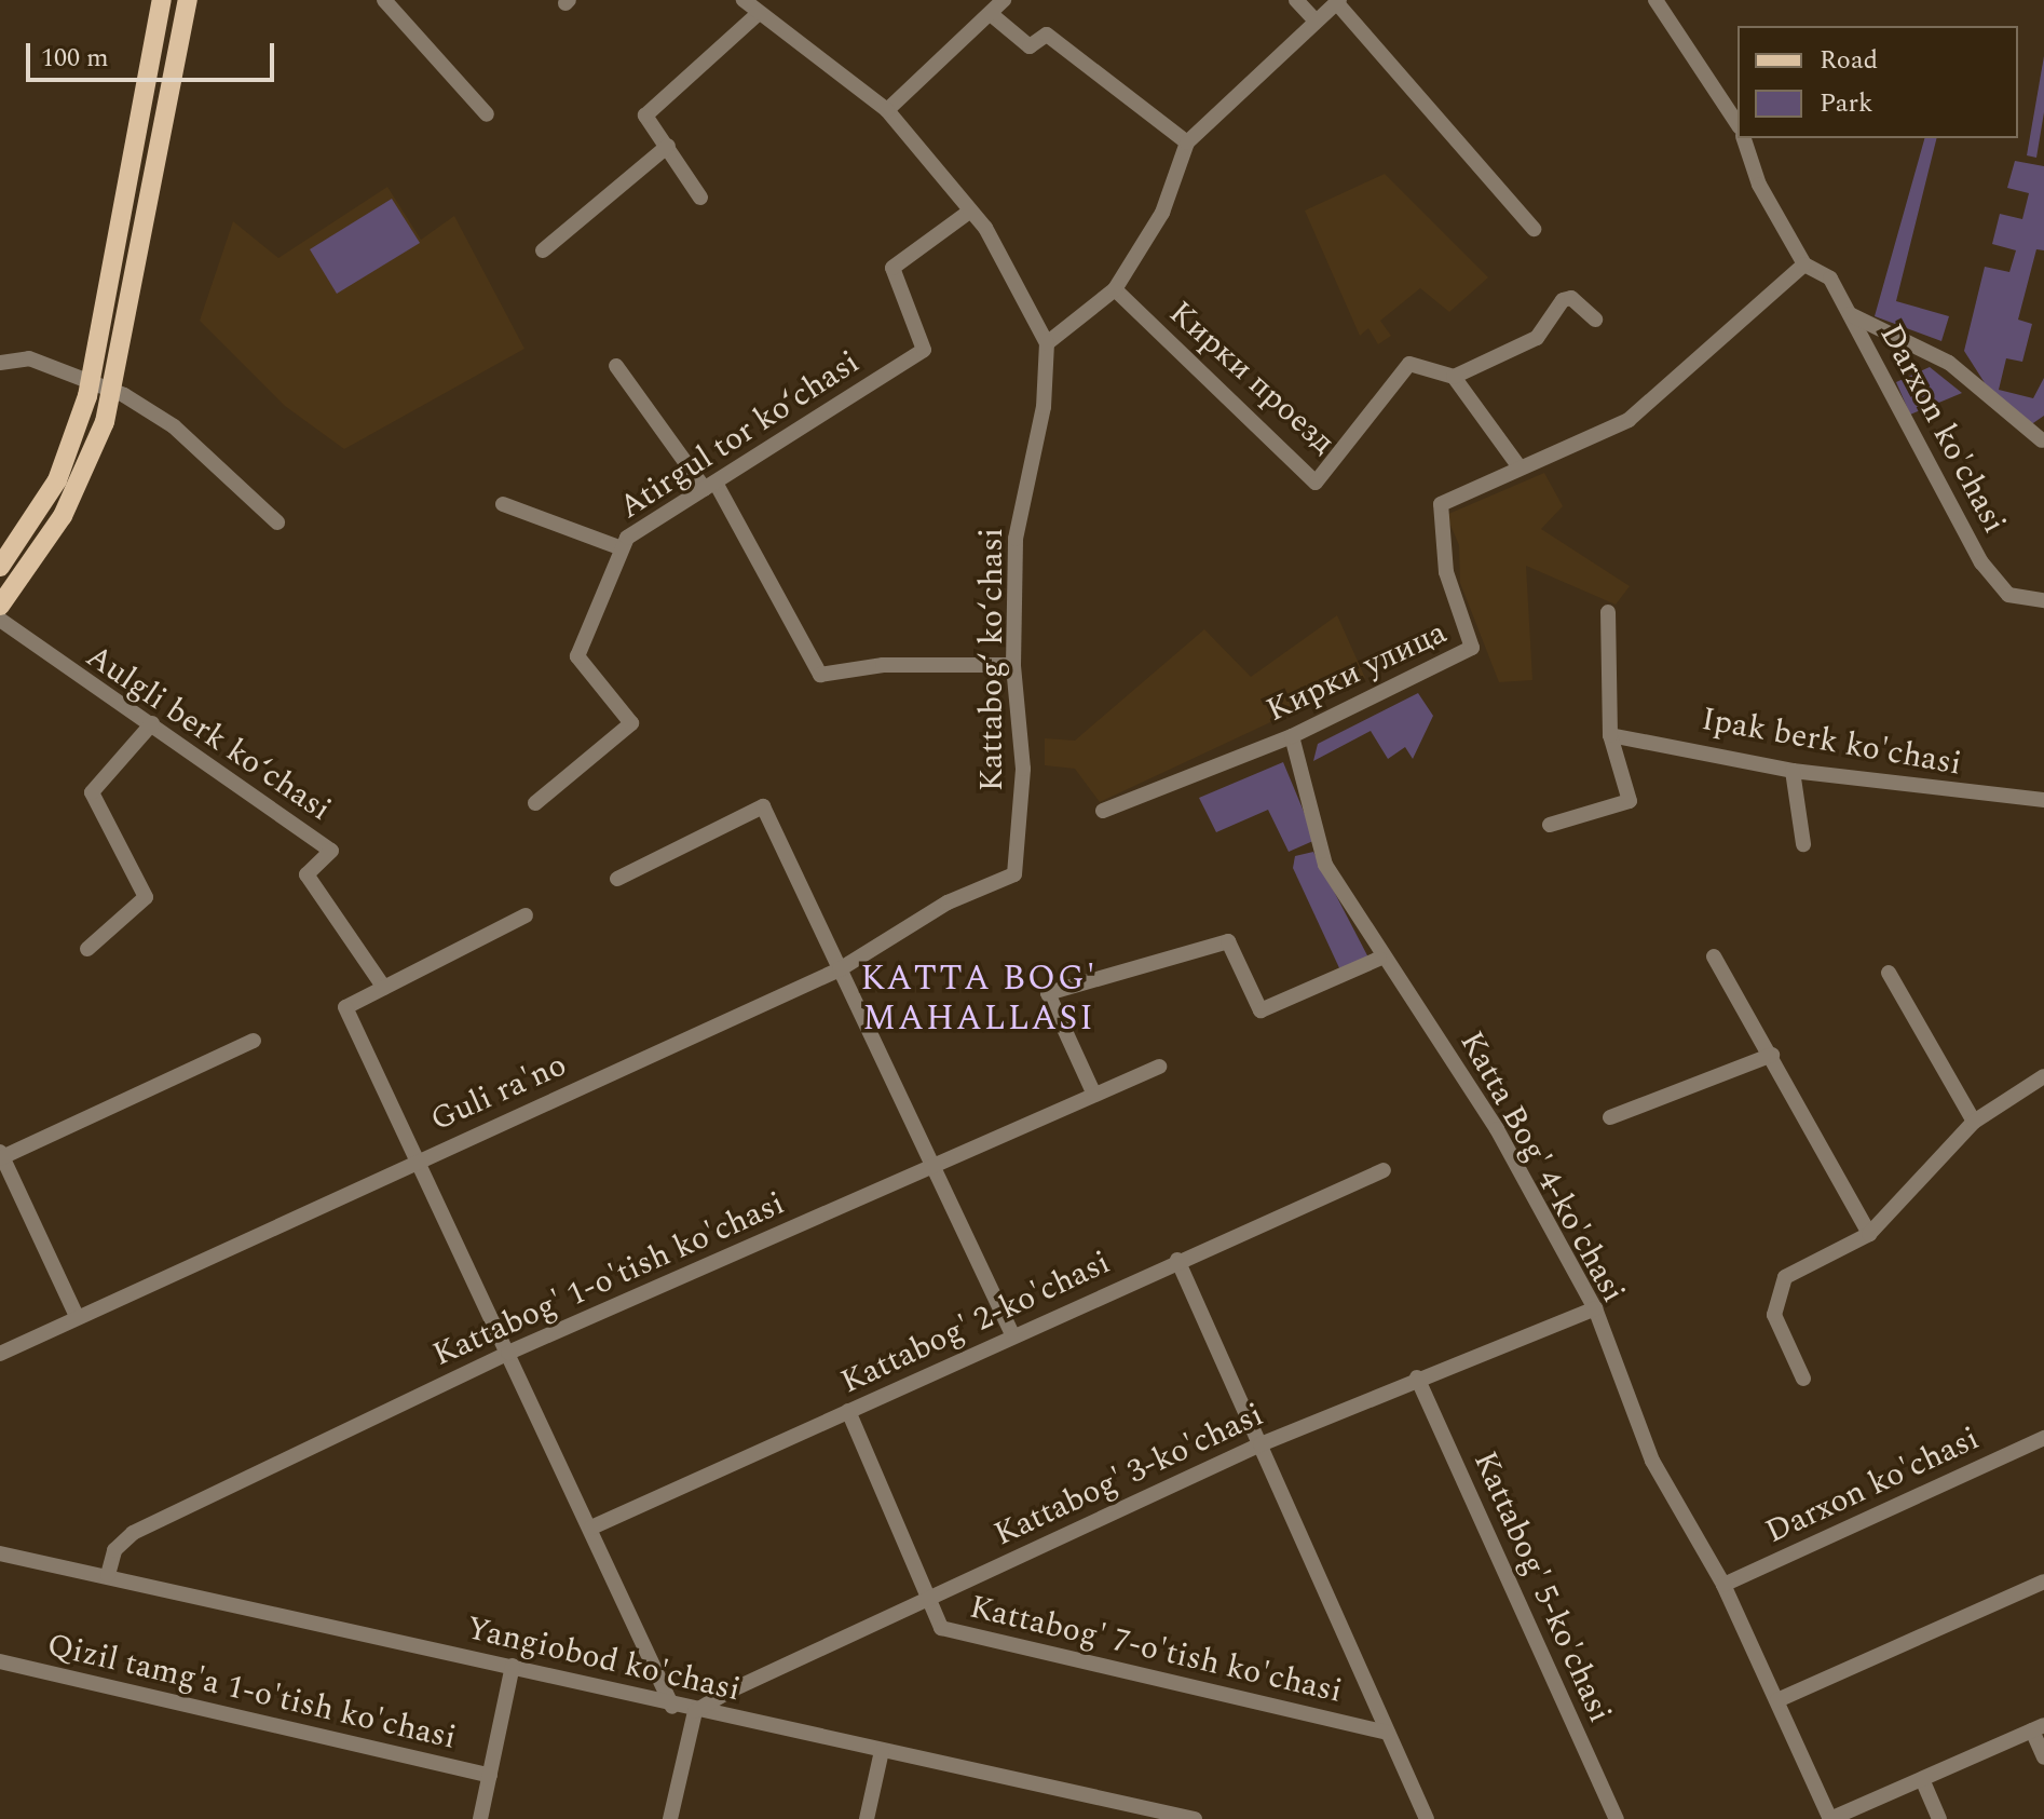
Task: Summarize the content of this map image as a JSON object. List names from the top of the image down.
{
  "streets": {
    "street": [
      "Кирки проезд",
      "Darxon ko'chasi",
      "Atirgul tor koʻchasi",
      "Kattabogʻ koʻchasi",
      "Кирки улица",
      "Aulgli berk koʻchasi",
      "Ipak berk ko'chasi",
      "Guli ra'no",
      "Katta Bog' 4-ko'chasi",
      "Kattabog' 1-o'tish ko'chasi",
      "Kattabog' 2-ko'chasi",
      "Kattabog' 3-ko'chasi",
      "Kattabog' 5-ko'chasi",
      "Kattabog' 7-o'tish ko'chasi",
      "Yangiobod ko'chasi",
      "Qizil tamg'a 1-o'tish ko'chasi"
    ]
  },
  "crossings": [
    ["Darxon ko'chasi", "Кирки улица"],
    ["Darxon ko'chasi", "Katta Bog' 4-ko'chasi"],
    ["Kattabogʻ koʻchasi", "Guli ra'no"],
    ["Кирки улица", "Katta Bog' 4-ko'chasi"],
    ["Katta Bog' 4-ko'chasi", "Kattabog' 3-ko'chasi"],
    ["Kattabog' 1-o'tish ko'chasi", "Yangiobod ko'chasi"],
    ["Kattabog' 2-ko'chasi", "Kattabog' 7-o'tish ko'chasi"],
    ["Kattabog' 3-ko'chasi", "Kattabog' 5-ko'chasi"],
    ["Kattabog' 3-ko'chasi", "Kattabog' 7-o'tish ko'chasi"],
    ["Kattabog' 3-ko'chasi", "Yangiobod ko'chasi"]
  ],
  "districts": ["KATTA BOG' MAHALLASI"],
  "legend": ["Road", "Park"],
  "scale_bar": "100 m"
}
